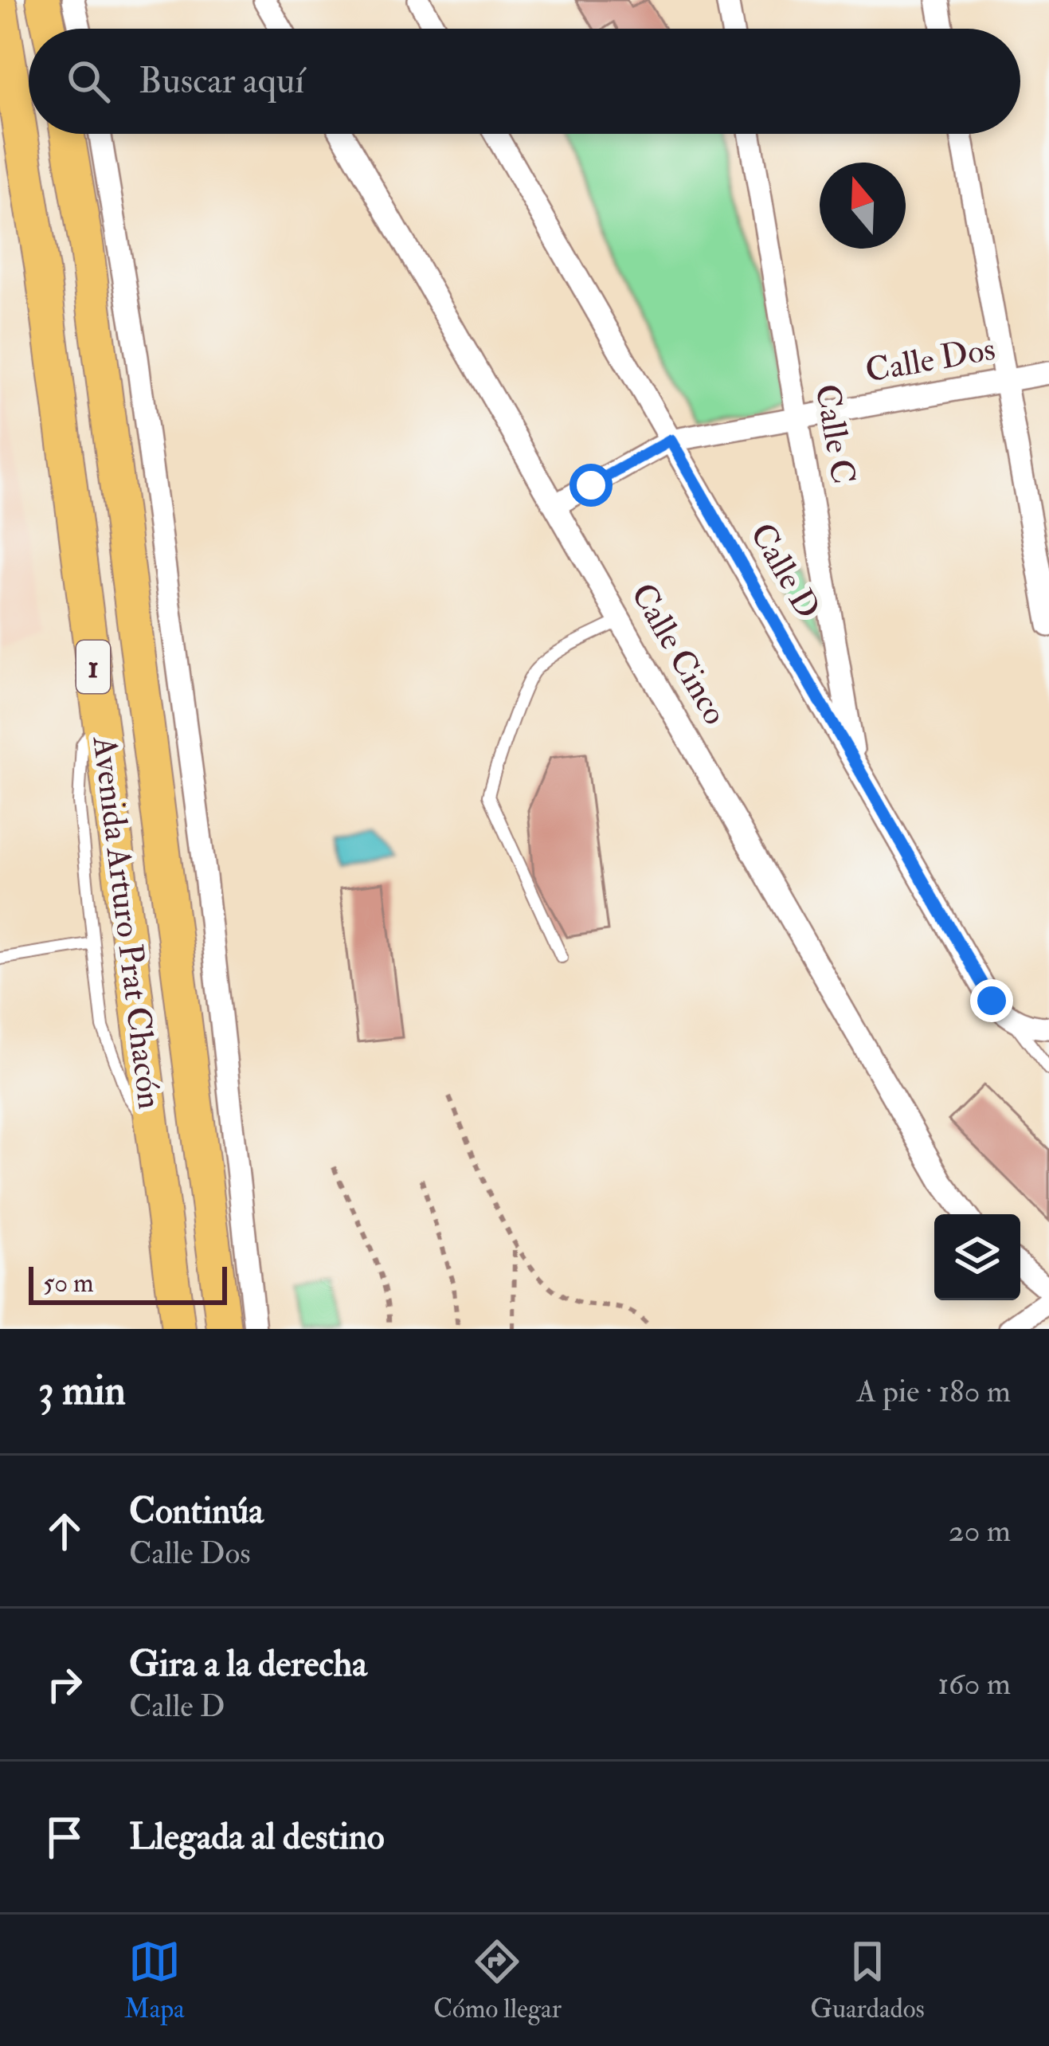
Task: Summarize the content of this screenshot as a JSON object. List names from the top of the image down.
{
  "streets": {
    "main road": ["1", "Avenida Arturo Prat Chacón"],
    "street": [
      "Calle Dos",
      "Calle C",
      "Calle D",
      "Calle Cinco"
    ]
  },
  "crossings": [
    ["Calle Dos", "Calle C"],
    ["Calle Dos", "Calle D"],
    ["Calle Dos", "Calle Cinco"],
    ["Calle C", "Calle D"]
  ],
  "scale_bar": "50 m",
  "north": "top",
  "page": {
    "search": "Buscar aquí",
    "scale": "50 m",
    "heading": ["3 min", "A pie · 180 m"],
    "list": [
      ["Continúa", "Calle Dos", "20 m"],
      ["Gira a la derecha", "Calle D", "160 m"],
      "Llegada al destino"
    ],
    "nav": ["Mapa", "Cómo llegar", "Guardados"]
  }
}
